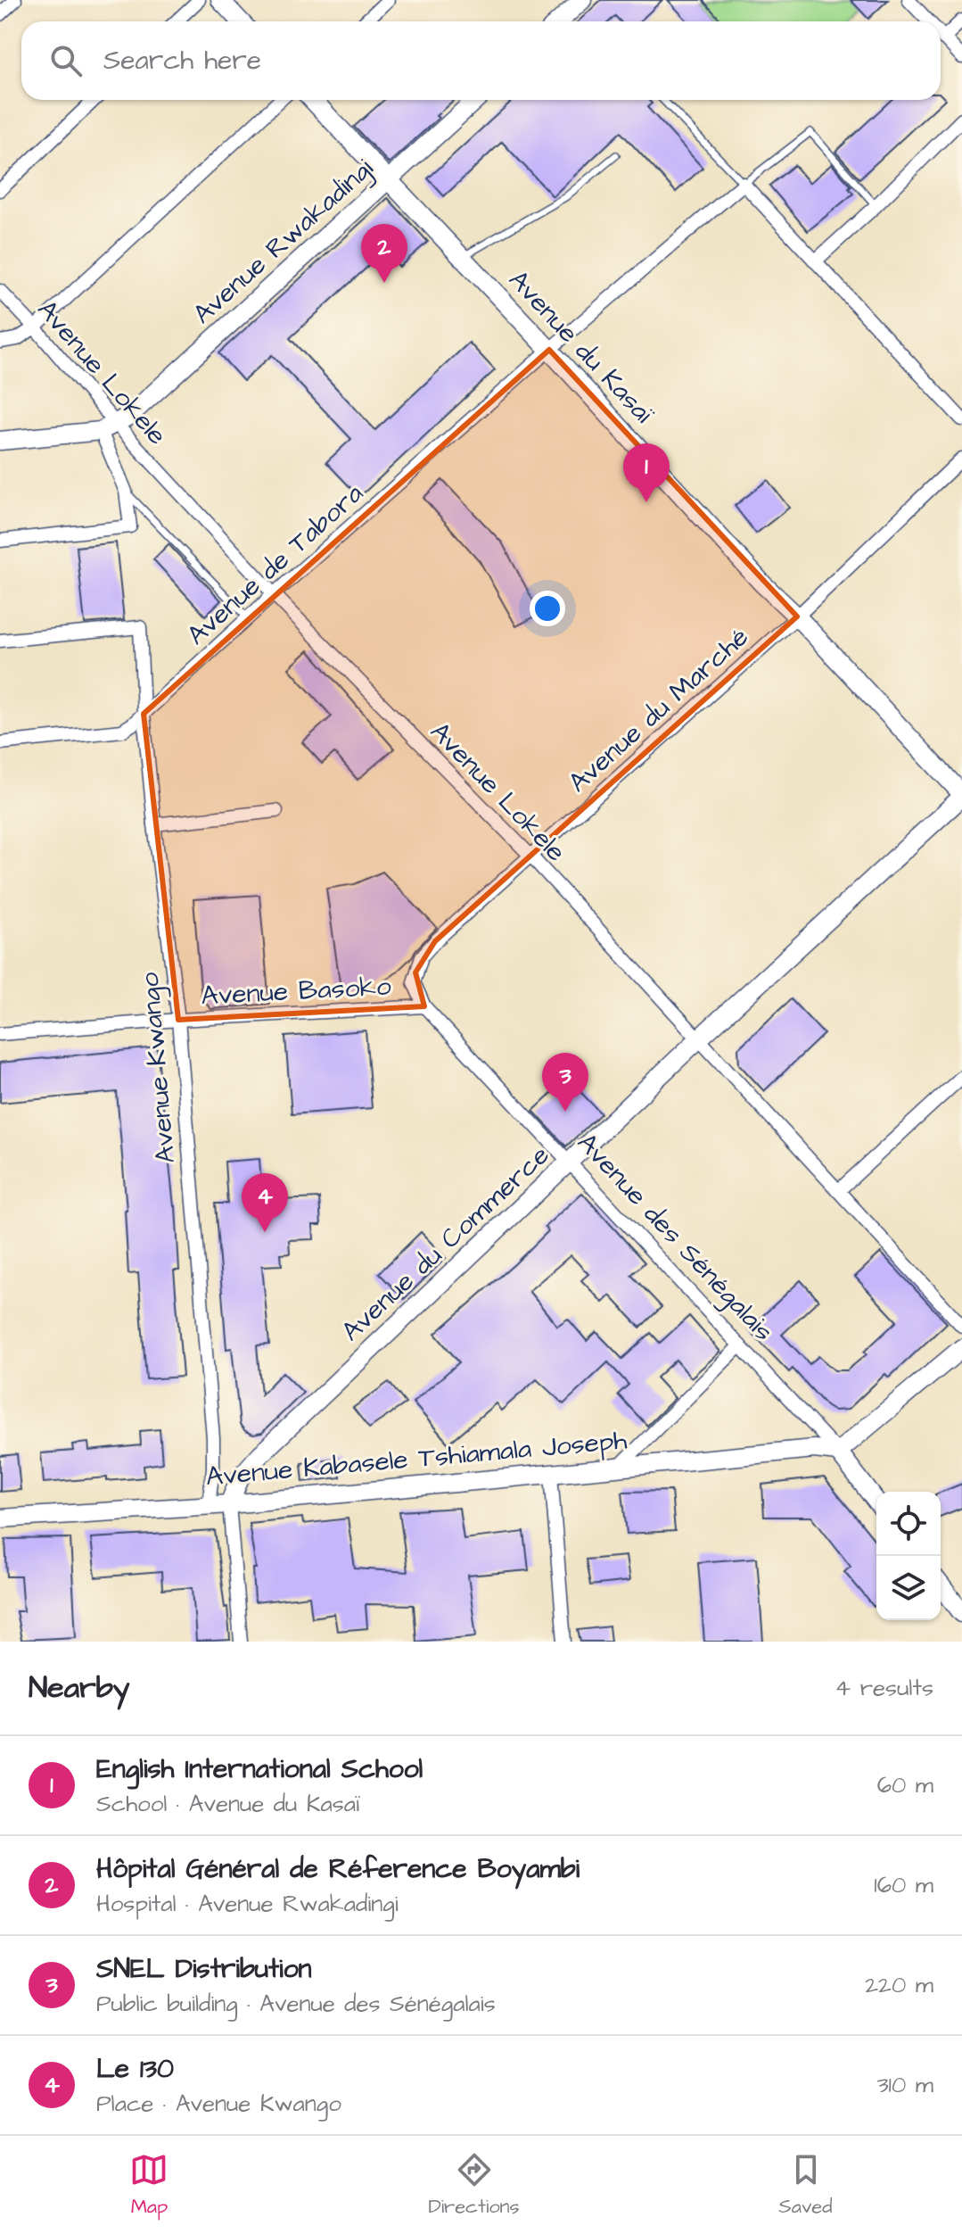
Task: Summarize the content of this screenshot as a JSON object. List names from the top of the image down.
{
  "streets": {
    "street": [
      "Avenue Rwakadingi",
      "Avenue du Kasaï",
      "Avenue Lokele",
      "Avenue de Tabora",
      "Avenue du Marché",
      "Avenue Basoko",
      "Avenue Kwango",
      "Avenue des Sénégalais",
      "Avenue du Commerce",
      "Avenue Kabasele Tshiamala Joseph"
    ]
  },
  "crossings": [
    ["Avenue Rwakadingi", "Avenue du Kasaï"],
    ["Avenue Rwakadingi", "Avenue Lokele"],
    ["Avenue du Kasaï", "Avenue de Tabora"],
    ["Avenue du Kasaï", "Avenue du Marché"],
    ["Avenue du Kasaï", "Avenue du Commerce"],
    ["Avenue Lokele", "Avenue de Tabora"],
    ["Avenue Lokele", "Avenue du Marché"],
    ["Avenue Lokele", "Avenue du Commerce"],
    ["Avenue de Tabora", "Avenue Kwango"],
    ["Avenue du Marché", "Avenue Basoko"],
    ["Avenue du Marché", "Avenue des Sénégalais"],
    ["Avenue Basoko", "Avenue Kwango"],
    ["Avenue Basoko", "Avenue des Sénégalais"],
    ["Avenue Kwango", "Avenue Kabasele Tshiamala Joseph"],
    ["Avenue des Sénégalais", "Avenue du Commerce"],
    ["Avenue des Sénégalais", "Avenue Kabasele Tshiamala Joseph"],
    ["Avenue du Commerce", "Avenue Kabasele Tshiamala Joseph"]
  ],
  "page": {
    "search": "Search here",
    "pins": [
      "2",
      "1",
      "3",
      "4"
    ],
    "heading": ["Nearby", "4 results"],
    "list": [
      {
        "mark": "1",
        "name": "English International School",
        "note": "School · Avenue du Kasaï",
        "value": "60 m"
      },
      {
        "mark": "2",
        "name": "Hôpital Général de Réference Boyambi",
        "note": "Hospital · Avenue Rwakadingi",
        "value": "160 m"
      },
      {
        "mark": "3",
        "name": "SNEL Distribution",
        "note": "Public building · Avenue des Sénégalais",
        "value": "220 m"
      },
      {
        "mark": "4",
        "name": "Le 130",
        "note": "Place · Avenue Kwango",
        "value": "310 m"
      }
    ],
    "nav": ["Map", "Directions", "Saved"]
  }
}
